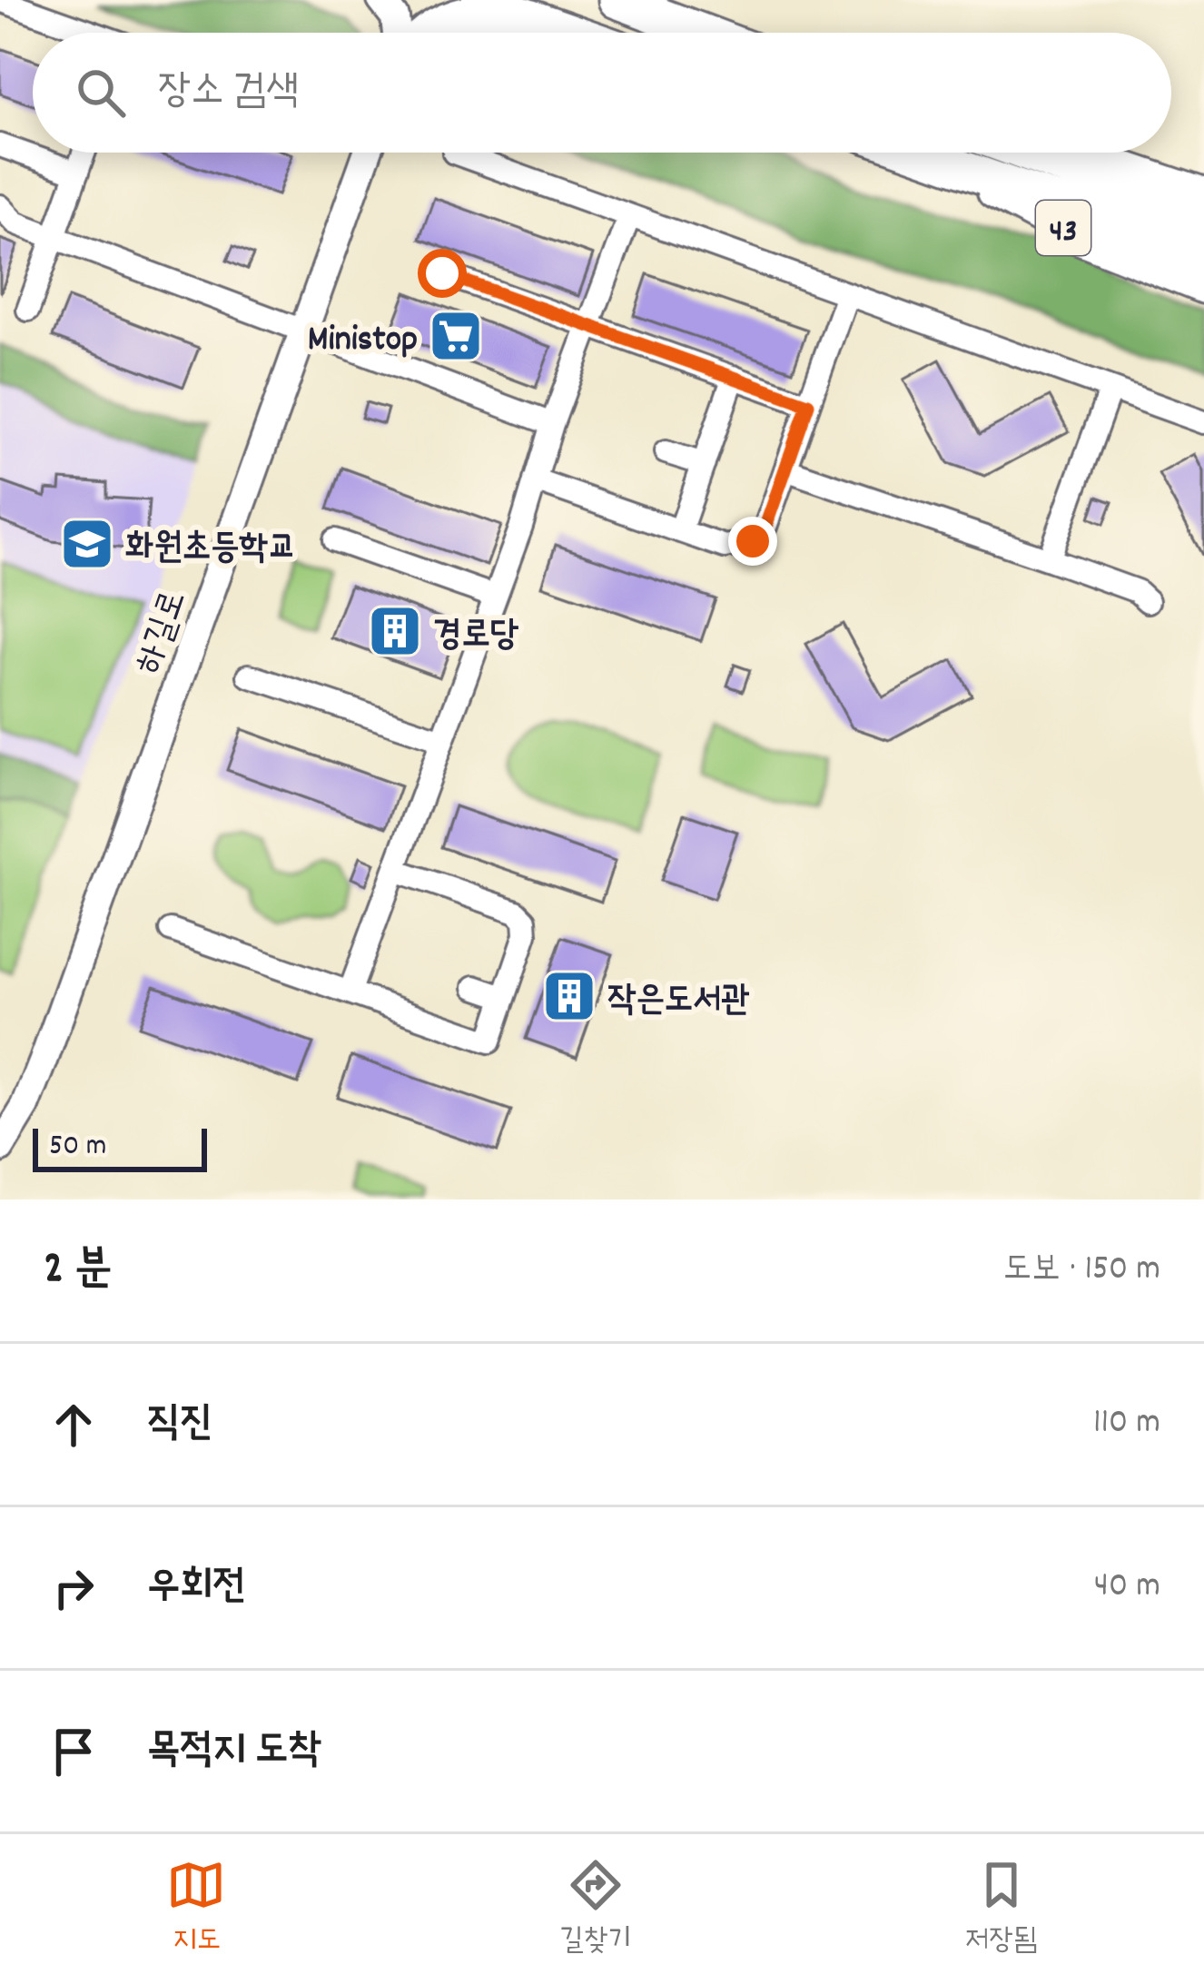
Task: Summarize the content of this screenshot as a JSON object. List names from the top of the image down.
{
  "streets": {
    "highway": ["43"],
    "street": ["하길로"]
  },
  "places": {
    "supermarket": ["Ministop"],
    "school or university": ["화원초등학교"],
    "building": ["경로당", "작은도서관"]
  },
  "scale_bar": "50 m",
  "page": {
    "search": "장소 검색",
    "scale": "50 m",
    "heading": ["2 분", "도보 · 150 m"],
    "list": [
      ["직진", "110 m"],
      ["우회전", "40 m"],
      "목적지 도착"
    ],
    "nav": ["지도", "길찾기", "저장됨"]
  }
}
